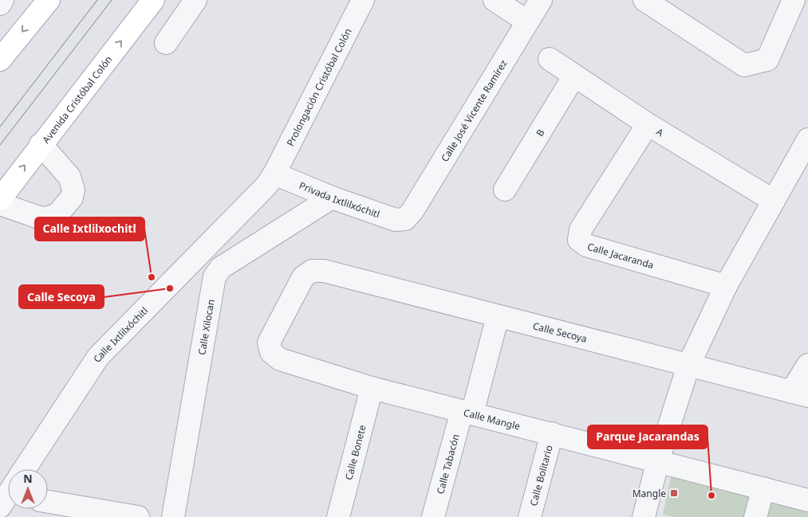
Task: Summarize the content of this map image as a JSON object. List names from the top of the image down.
{
  "streets": {
    "main road": ["Avenida Cristóbal Colón"],
    "street": [
      "Prolongación Cristóbal Colón",
      "Calle José Vicente Ramírez",
      "A",
      "B",
      "Privada Ixtlilxóchitl",
      "Calle Jacaranda",
      "Calle Xilocan",
      "Calle Secoya",
      "Calle Ixtlilxóchitl",
      "Calle Mangle",
      "Calle Bonete",
      "Calle Tabacón",
      "Calle Bolitario"
    ]
  },
  "crossings": [
    ["Prolongación Cristóbal Colón", "Privada Ixtlilxóchitl"],
    ["Prolongación Cristóbal Colón", "Calle Ixtlilxóchitl"],
    ["Calle José Vicente Ramírez", "Privada Ixtlilxóchitl"],
    ["A", "B"],
    ["A", "Calle Jacaranda"],
    ["Privada Ixtlilxóchitl", "Calle Xilocan"],
    ["Privada Ixtlilxóchitl", "Calle Ixtlilxóchitl"],
    ["Calle Secoya", "Calle Mangle"],
    ["Calle Secoya", "Calle Tabacón"],
    ["Calle Mangle", "Calle Bonete"],
    ["Calle Mangle", "Calle Tabacón"],
    ["Calle Mangle", "Calle Bolitario"]
  ],
  "one_way": ["Avenida Cristóbal Colón"],
  "places": {
    "other": ["Calle Ixtlilxochitl", "Calle Secoya", "Parque Jacarandas"],
    "transit": ["Mangle"]
  },
  "north": "top"
}
